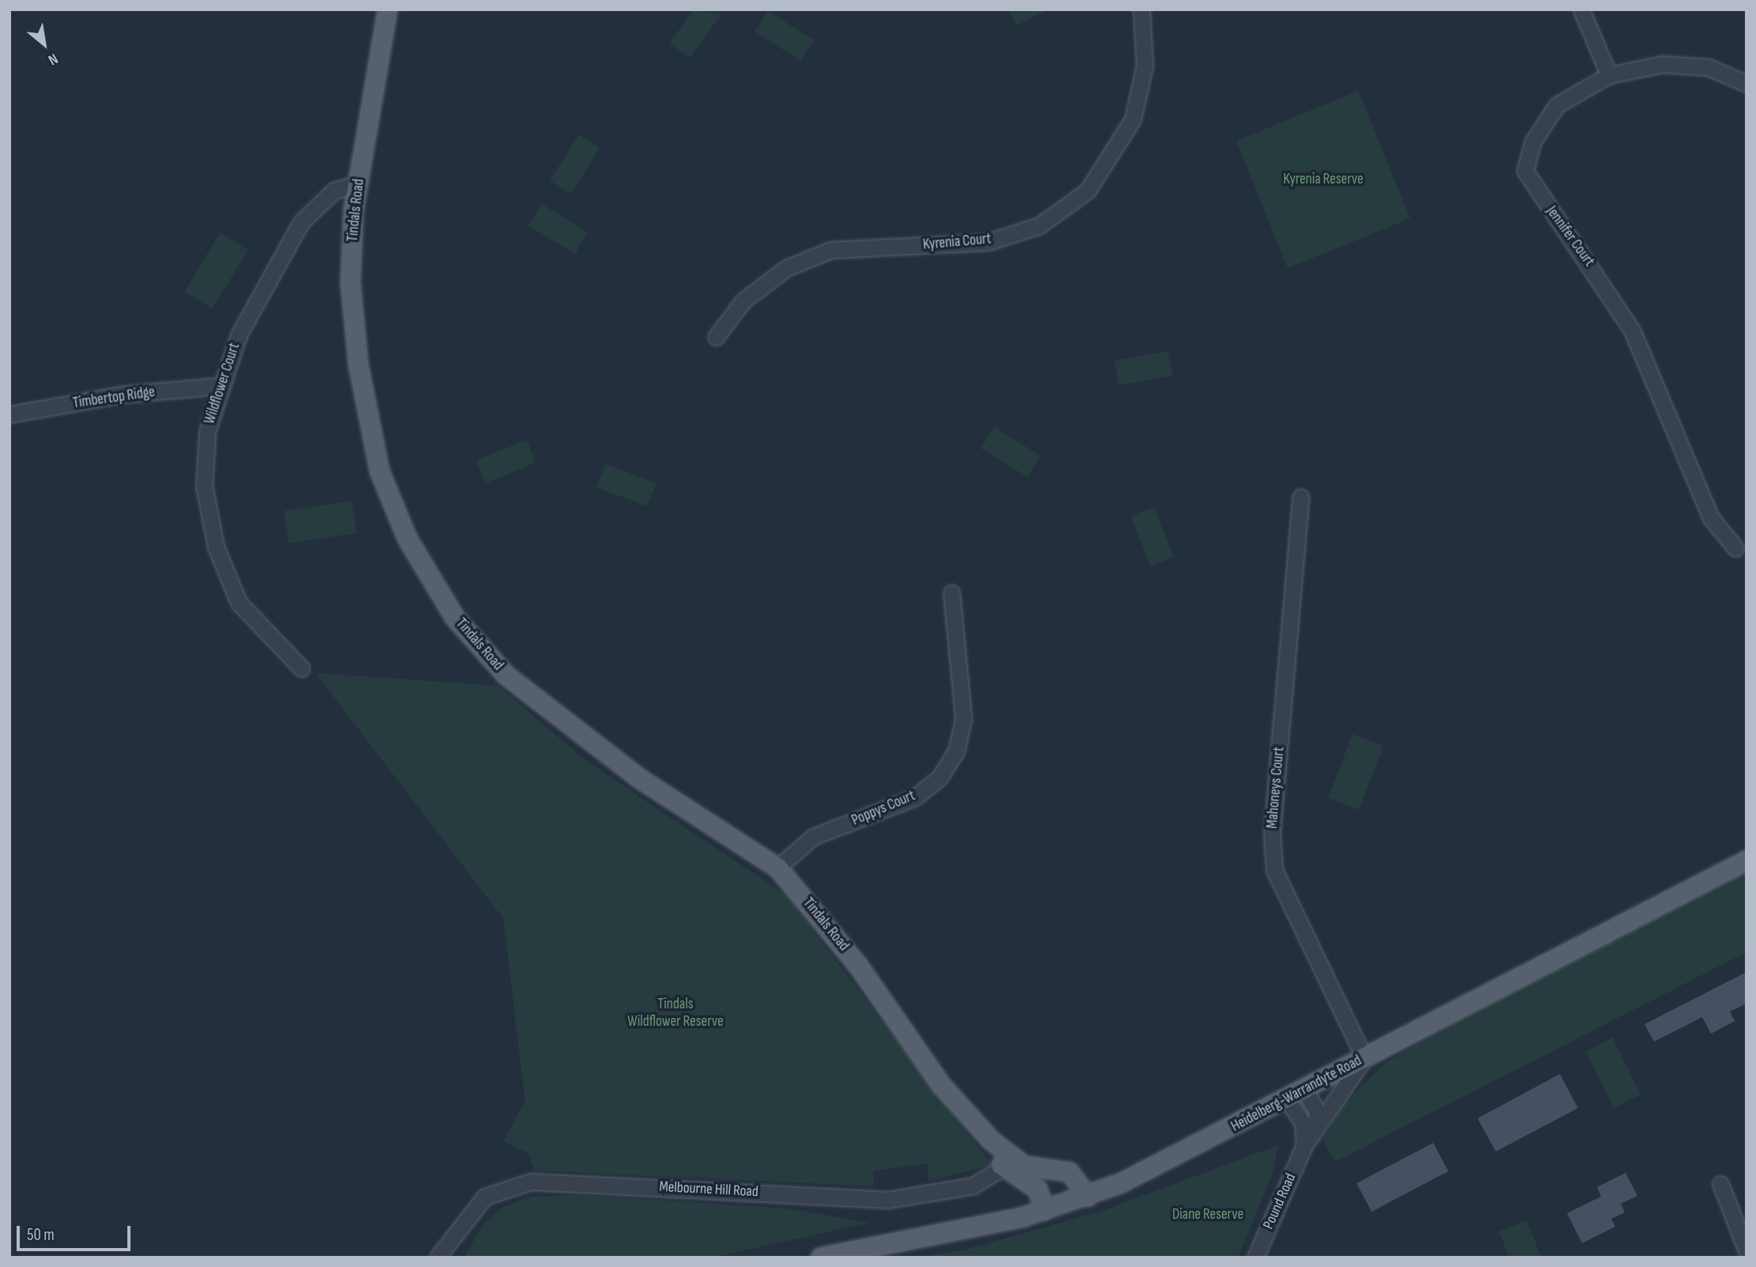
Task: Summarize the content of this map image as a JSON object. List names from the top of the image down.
{
  "streets": {
    "main road": ["Tindals Road", "Heidelberg-Warrandyte Road"],
    "street": [
      "Jennifer Court",
      "Kyrenia Court",
      "Wildflower Court",
      "Timbertop Ridge",
      "Mahoneys Court",
      "Poppys Court",
      "Melbourne Hill Road",
      "Pound Road"
    ]
  },
  "crossings": [
    ["Tindals Road", "Wildflower Court"],
    ["Tindals Road", "Poppys Court"],
    ["Tindals Road", "Heidelberg-Warrandyte Road"],
    ["Tindals Road", "Melbourne Hill Road"],
    ["Wildflower Court", "Timbertop Ridge"],
    ["Mahoneys Court", "Heidelberg-Warrandyte Road"],
    ["Mahoneys Court", "Pound Road"],
    ["Heidelberg-Warrandyte Road", "Pound Road"]
  ],
  "parks": ["Kyrenia Reserve", "Tindals Wildflower Reserve", "Diane Reserve"],
  "scale_bar": "50 m",
  "north": "bottom right"
}
